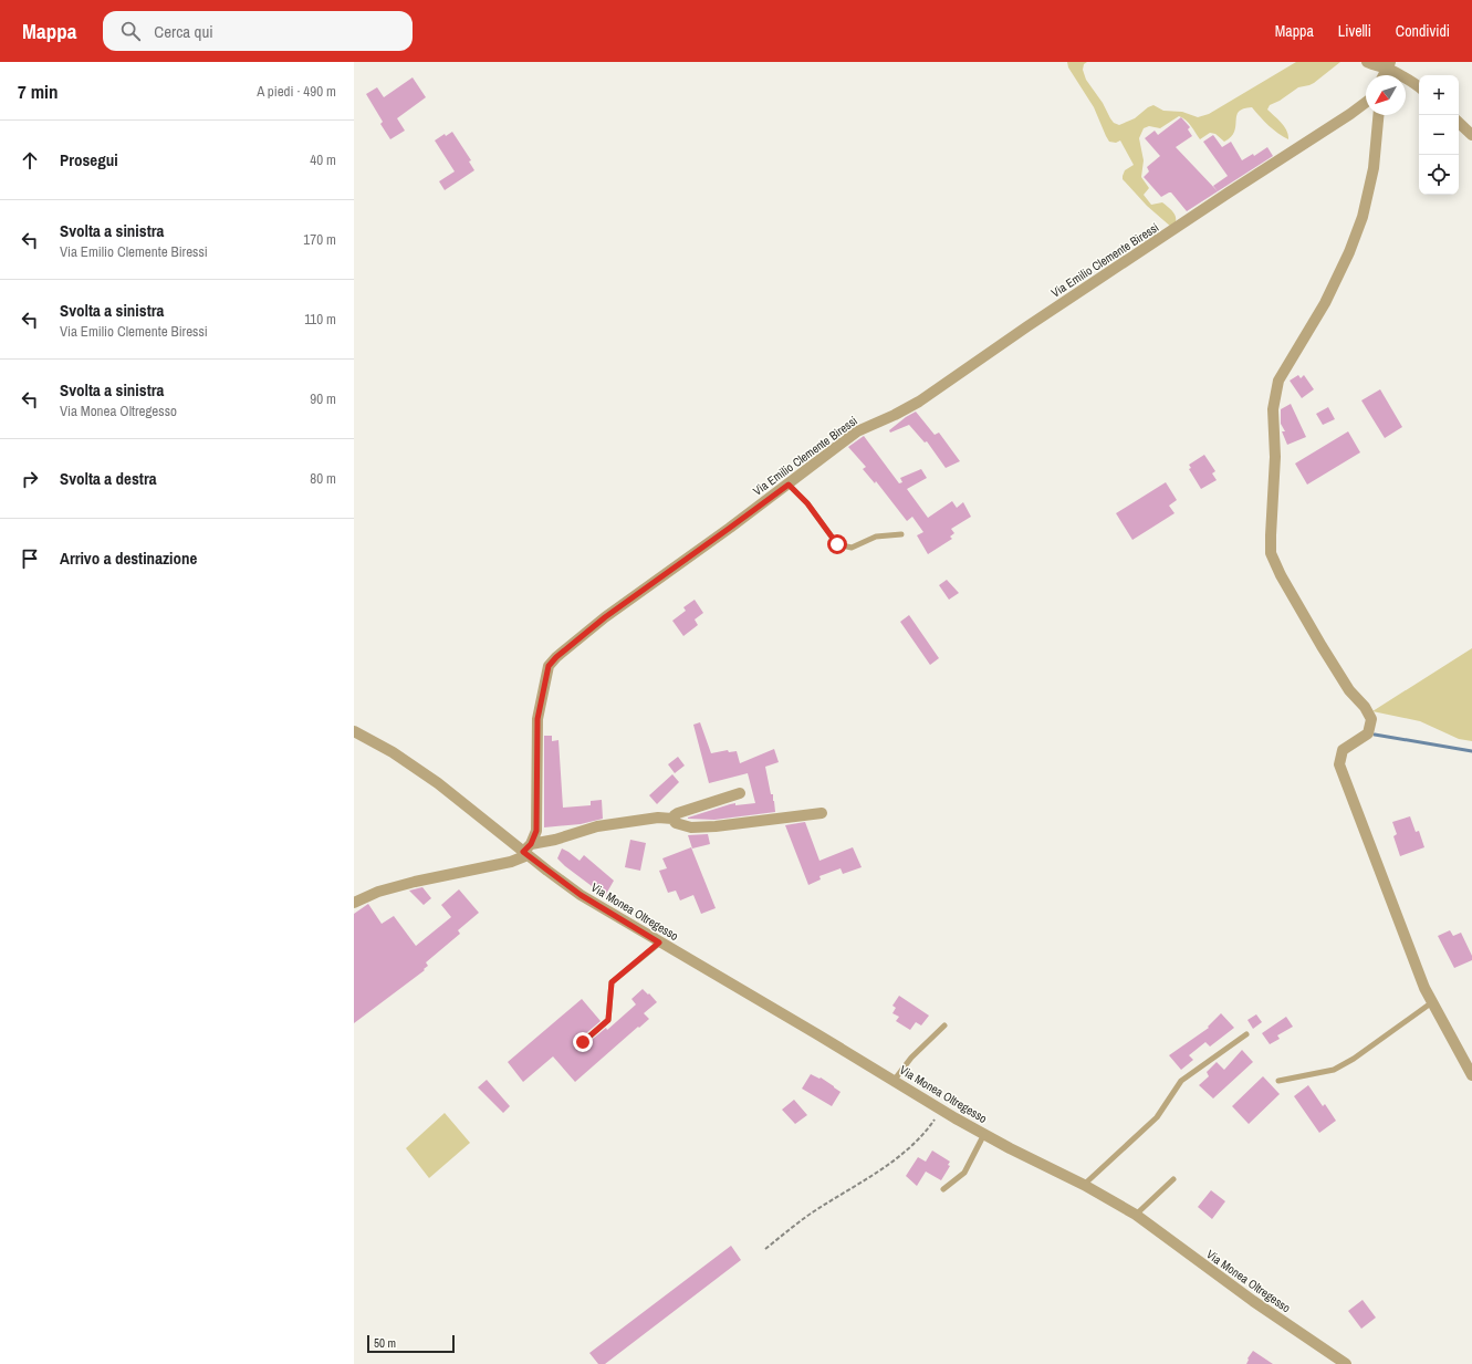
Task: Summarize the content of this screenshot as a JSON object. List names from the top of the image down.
{
  "streets": {
    "street": ["Via Emilio Clemente Biressi", "Via Monea Oltregesso"]
  },
  "crossings": [
    ["Via Emilio Clemente Biressi", "Via Monea Oltregesso"]
  ],
  "scale_bar": "50 m",
  "north": "bottom left",
  "page": {
    "header": "Mappa",
    "search": "Cerca qui",
    "nav": ["Mappa", "Livelli", "Condividi"],
    "heading": ["7 min", "A piedi · 490 m"],
    "map_buttons": ["+", "−"],
    "list": [
      ["Prosegui", "40 m"],
      ["Svolta a sinistra", "Via Emilio Clemente Biressi", "170 m"],
      ["Svolta a sinistra", "Via Emilio Clemente Biressi", "110 m"],
      ["Svolta a sinistra", "Via Monea Oltregesso", "90 m"],
      ["Svolta a destra", "80 m"],
      "Arrivo a destinazione"
    ],
    "scale": "50 m"
  }
}
